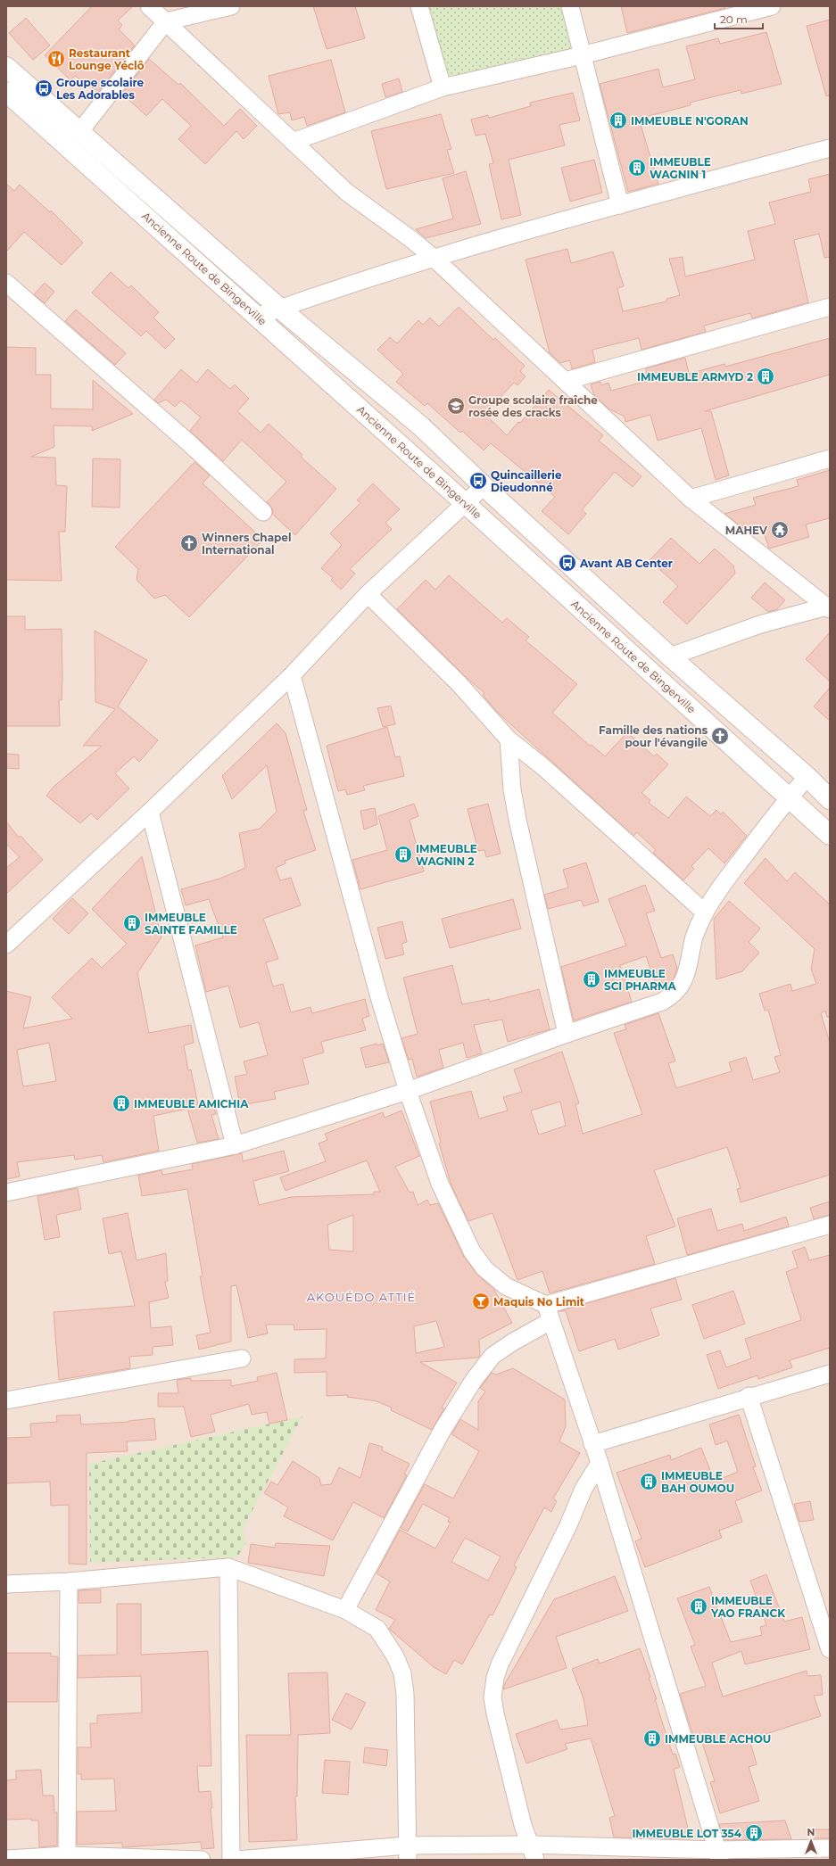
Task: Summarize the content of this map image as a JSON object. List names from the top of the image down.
{
  "streets": {
    "street": ["Ancienne Route de Bingerville"]
  },
  "districts": ["AKOUÉDO ATTIÉ"],
  "places": {
    "restaurant": ["Restaurant Lounge Yéclô"],
    "bus stop": ["Groupe scolaire Les Adorables", "Quincaillerie Dieudonné", "Avant AB Center"],
    "building": [
      "IMMEUBLE N'GORAN",
      "IMMEUBLE WAGNIN 1",
      "IMMEUBLE ARMYD 2",
      "IMMEUBLE WAGNIN 2",
      "IMMEUBLE SAINTE FAMILLE",
      "IMMEUBLE SCI PHARMA",
      "IMMEUBLE AMICHIA",
      "IMMEUBLE BAH OUMOU",
      "IMMEUBLE YAO FRANCK",
      "IMMEUBLE ACHOU",
      "IMMEUBLE LOT 354"
    ],
    "school or university": ["Groupe scolaire fraîche rosée des cracks"],
    "temple": ["MAHEV"],
    "church": ["Winners Chapel International", "Famille des nations pour l'évangile"],
    "bar": ["Maquis No Limit"]
  },
  "scale_bar": "20 m",
  "north": "top"
}
